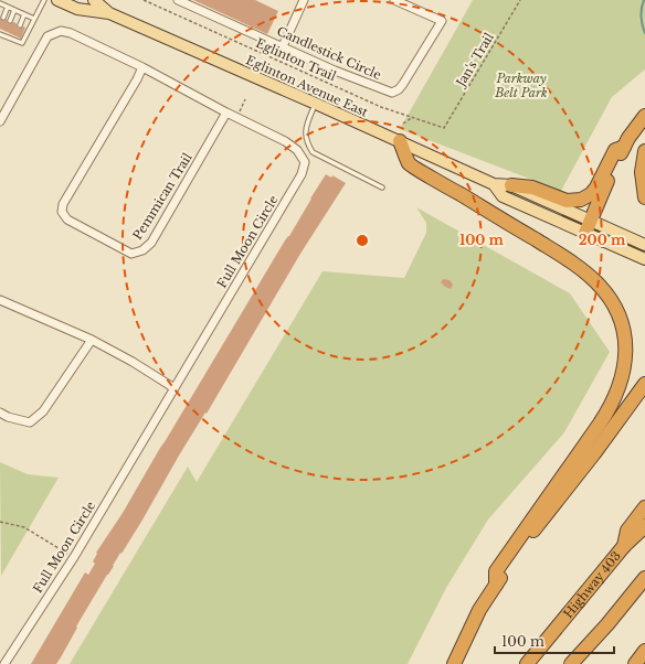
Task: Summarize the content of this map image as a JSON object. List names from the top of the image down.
{
  "streets": {
    "highway": ["Highway 403"],
    "main road": ["Eglinton Avenue East"],
    "street": ["Candlestick Circle", "Pemmican Trail", "Full Moon Circle"],
    "path": ["Eglinton Trail", "Jan's Trail"]
  },
  "crossings": [
    ["Eglinton Trail", "Jan's Trail"],
    ["Pemmican Trail", "Full Moon Circle"]
  ],
  "parks": ["Parkway Belt Park"],
  "scale_bar": "100 m",
  "rings": ["100 m", "200 m"]
}
